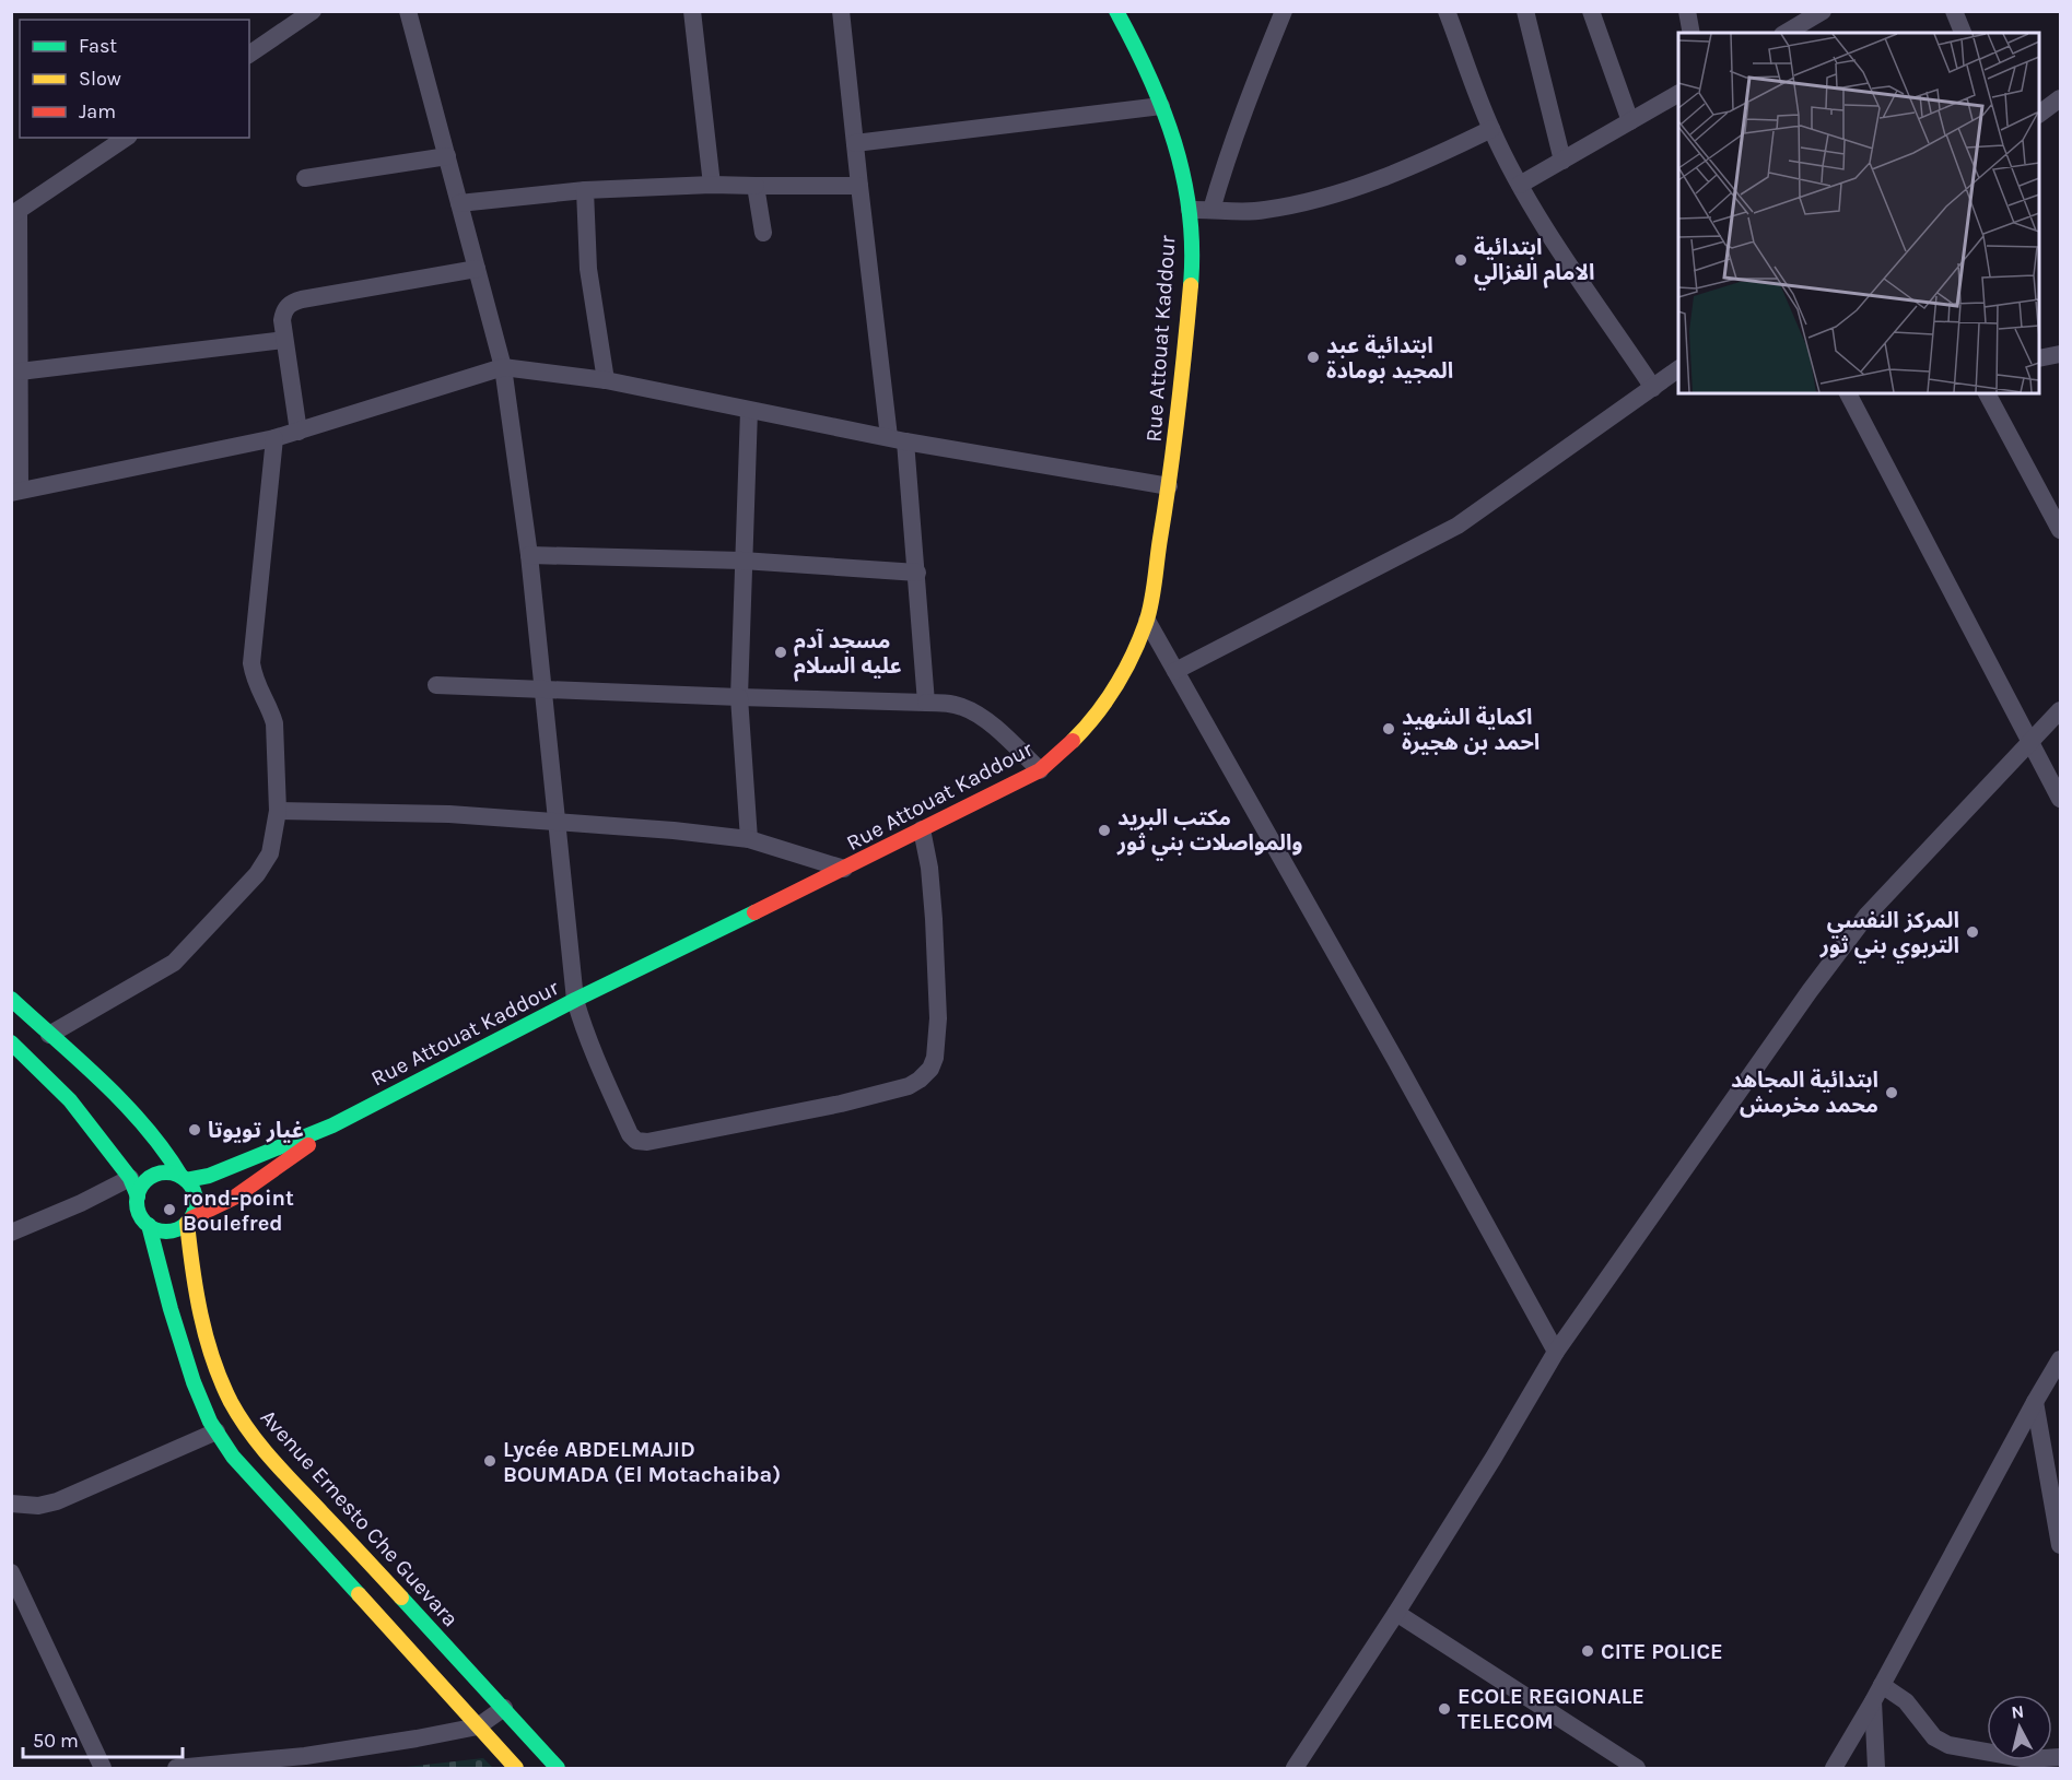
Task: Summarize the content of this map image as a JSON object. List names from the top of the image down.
{
  "streets": {
    "main road": ["Rue Attouat Kaddour", "Avenue Ernesto Che Guevara"]
  },
  "crossings": [
    ["Rue Attouat Kaddour", "Avenue Ernesto Che Guevara"]
  ],
  "places": [
    "ابتدائية الامام الغزالي",
    "ابتدائية عبد المجيد بومادة",
    "مسجد آدم عليه السلام",
    "اكماية الشهيد احمد بن هجيرة",
    "مكتب البريد والمواصلات بني ثور",
    "المركز النفسي التربوي بني ثور",
    "ابتدائية المجاهد محمد مخرمش",
    "غيار تويوتا",
    "rond-point Boulefred",
    "Lycée ABDELMAJID BOUMADA (El Motachaiba)",
    "CITE POLICE",
    "ECOLE REGIONALE TELECOM"
  ],
  "legend": ["Fast", "Slow", "Jam"],
  "scale_bar": "50 m",
  "north": "top"
}
